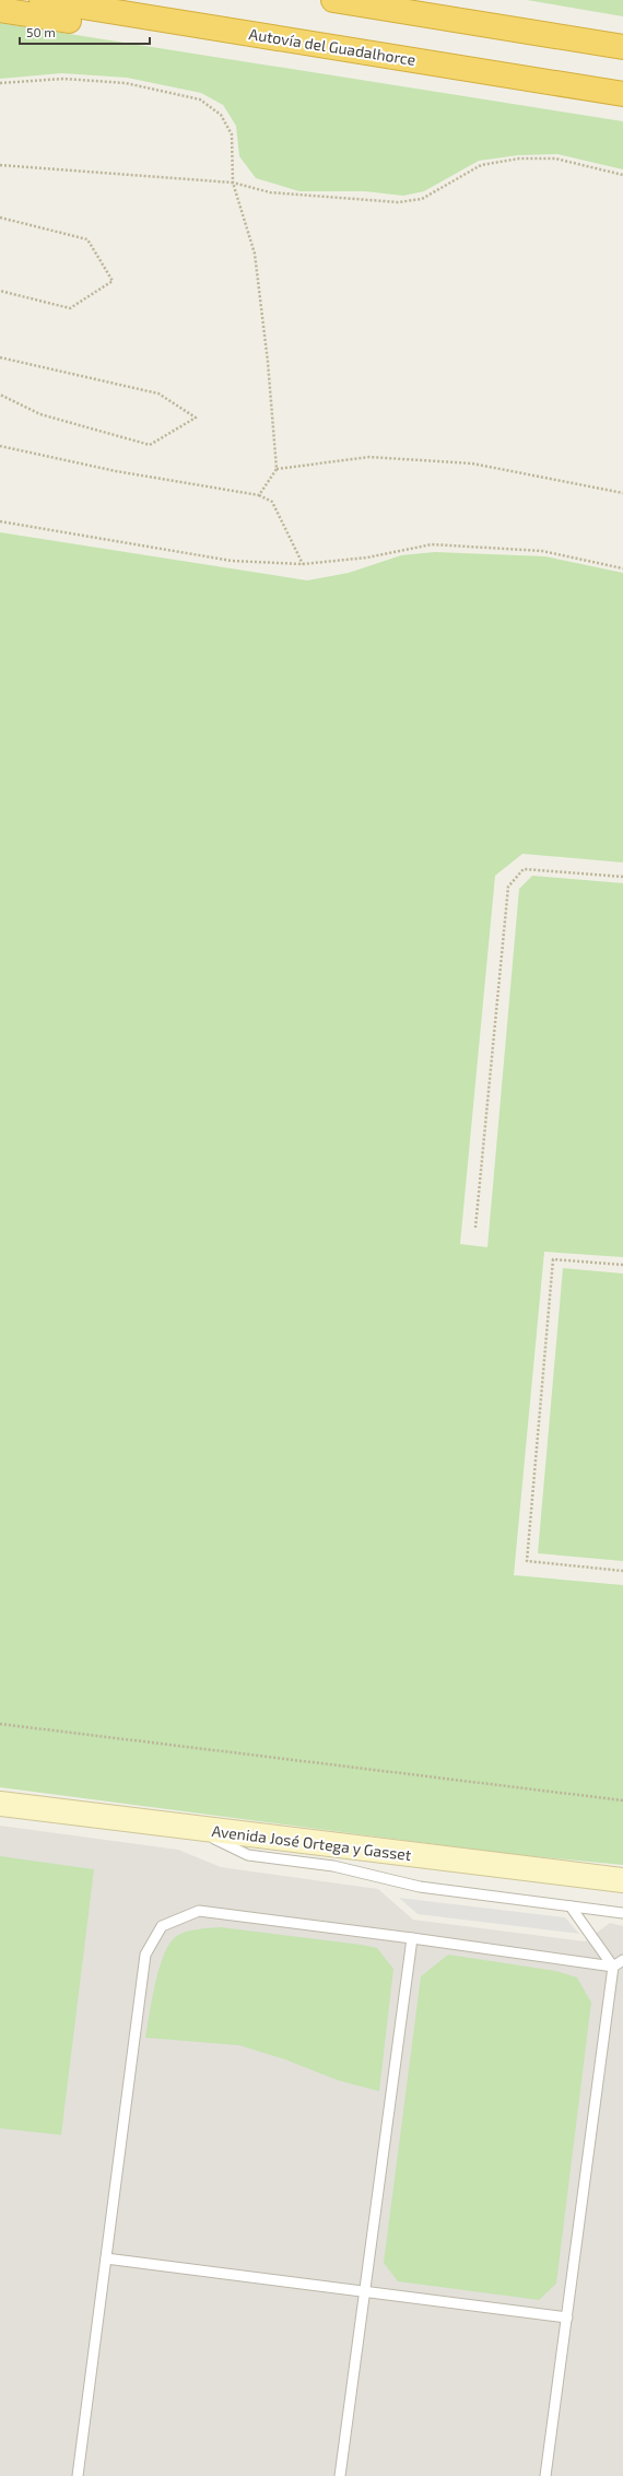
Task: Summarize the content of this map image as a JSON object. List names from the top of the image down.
{
  "streets": {
    "highway": ["Autovía del Guadalhorce"],
    "main road": ["Avenida José Ortega y Gasset"]
  },
  "scale_bar": "50 m"
}
